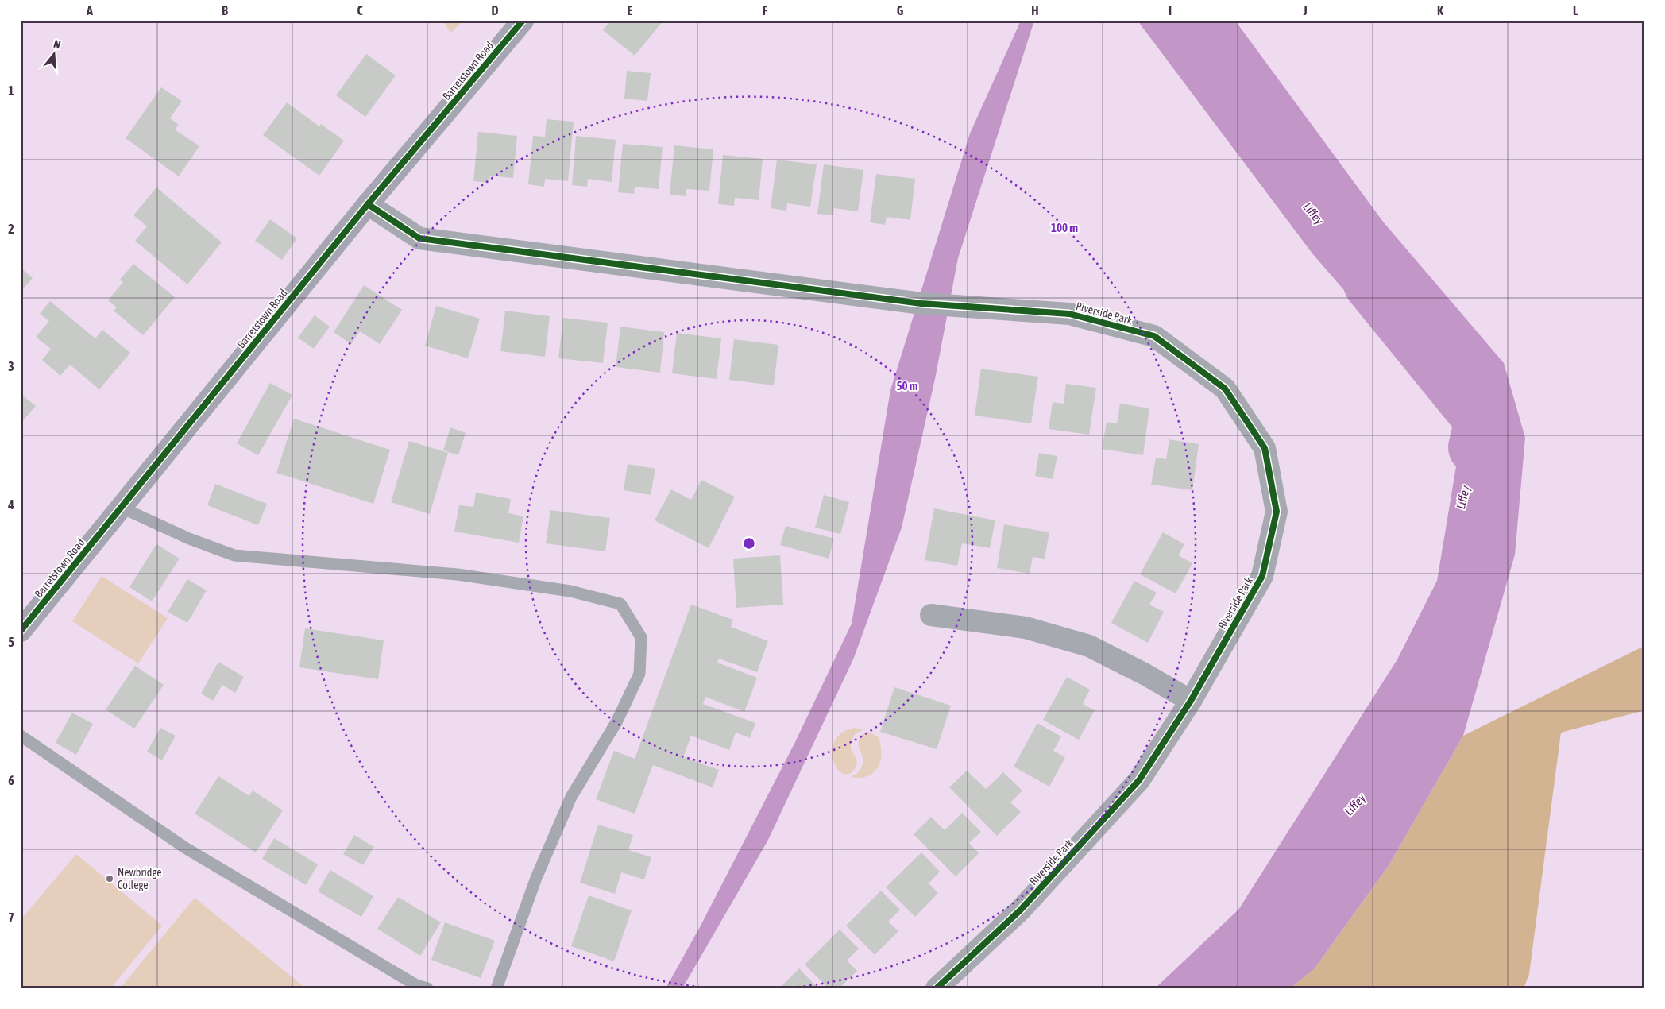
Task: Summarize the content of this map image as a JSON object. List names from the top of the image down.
{
  "streets": {
    "street": ["Barretstown Road", "Riverside Park"]
  },
  "crossings": [
    ["Barretstown Road", "Riverside Park"]
  ],
  "water": ["Liffey"],
  "places": ["Newbridge College"],
  "north": "top",
  "grid": {
    "columns": [
      "A",
      "B",
      "C",
      "D",
      "E",
      "F",
      "G",
      "H",
      "I",
      "J",
      "K",
      "L"
    ],
    "rows": [
      "1",
      "2",
      "3",
      "4",
      "5",
      "6",
      "7"
    ]
  },
  "rings": ["100 m", "50 m"]
}
